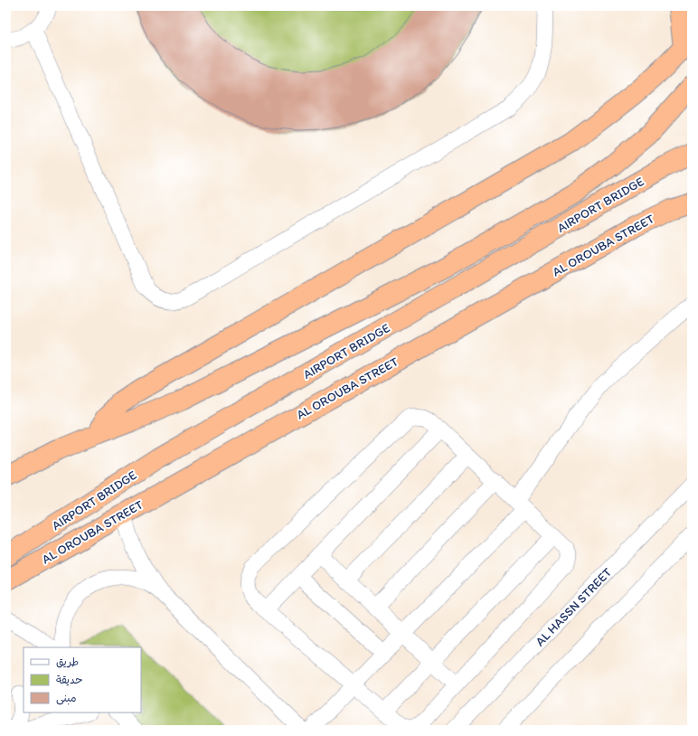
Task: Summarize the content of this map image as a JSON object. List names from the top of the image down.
{
  "streets": {
    "highway": ["AIRPORT BRIDGE", "AL OROUBA STREET"],
    "street": ["AL HASSN STREET"]
  },
  "legend": ["طريق", "حديقة", "مبنى"]
}
